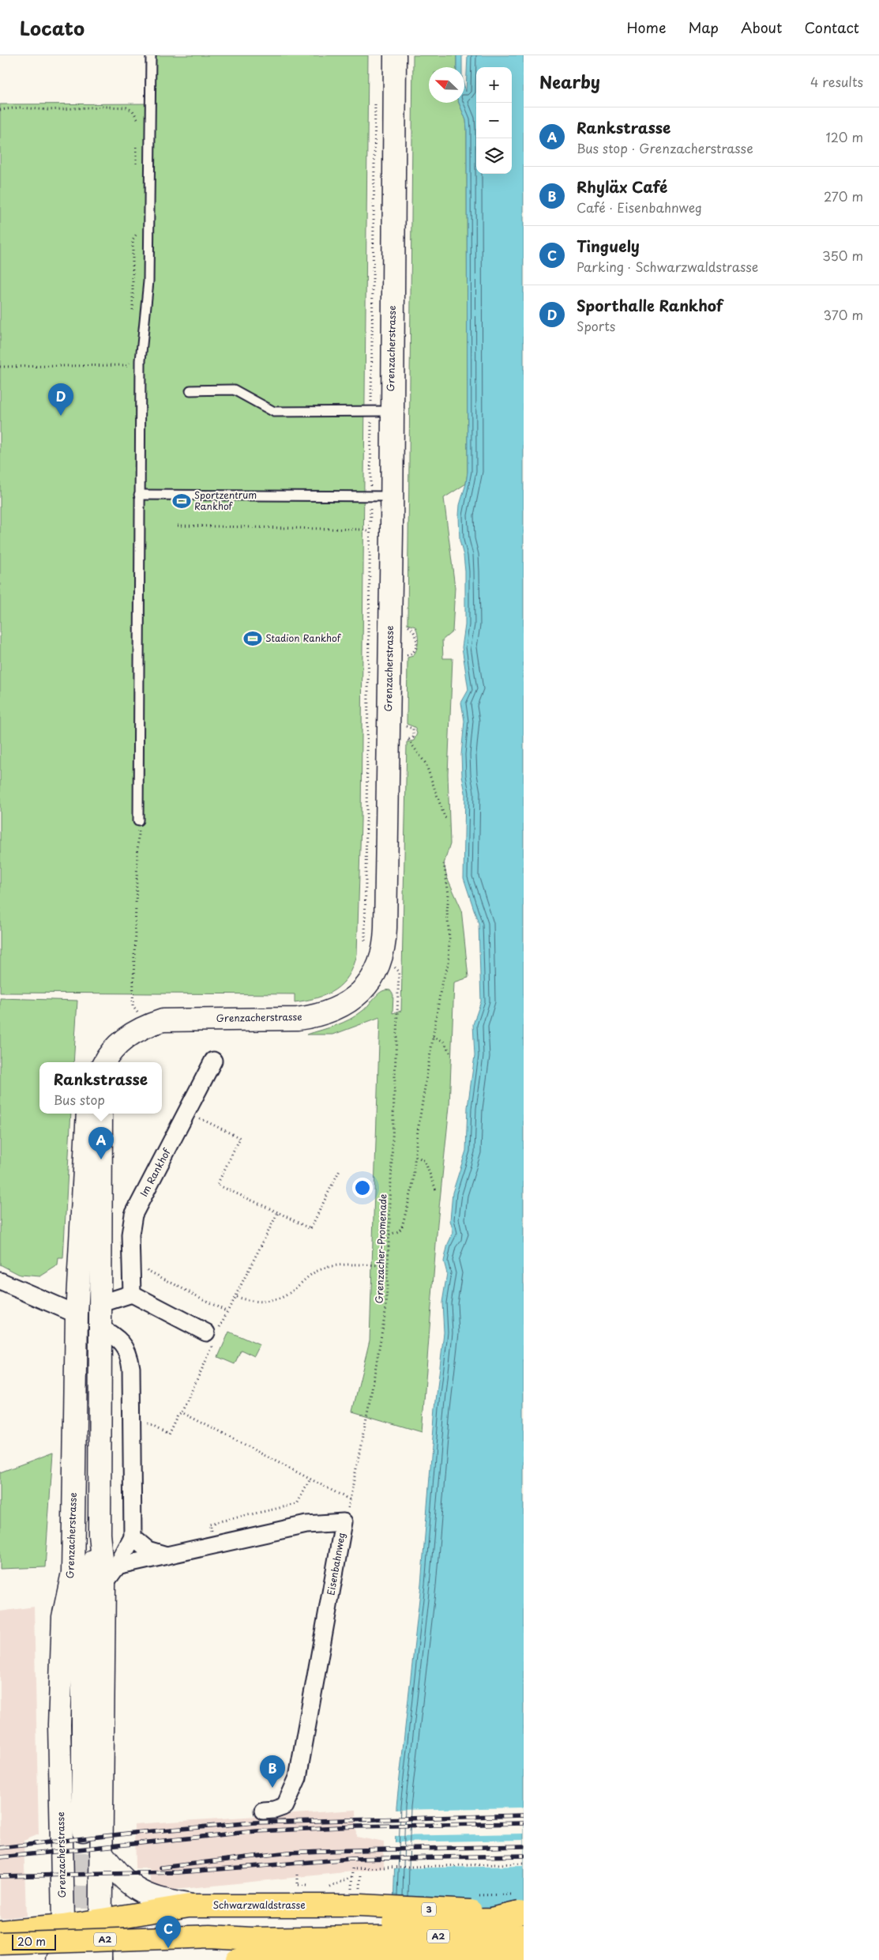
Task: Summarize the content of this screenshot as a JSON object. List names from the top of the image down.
{
  "streets": {
    "main road": [
      "Grenzacherstrasse",
      "Schwarzwaldstrasse",
      "3",
      "A2"
    ],
    "street": ["Im Rankhof", "Eisenbahnweg"],
    "path": ["Grenzacher-Promenade"]
  },
  "crossings": [
    ["Grenzacherstrasse", "Schwarzwaldstrasse"],
    ["Grenzacher-Promenade", "Eisenbahnweg"]
  ],
  "places": {
    "sports": ["Sportzentrum Rankhof", "Stadion Rankhof"]
  },
  "scale_bar": "20 m",
  "north": "top left",
  "page": {
    "header": "Locato",
    "nav": [
      "Home",
      "Map",
      "About",
      "Contact"
    ],
    "heading": ["Nearby", "4 results"],
    "map_buttons": ["+", "−"],
    "list": [
      {
        "mark": "A",
        "name": "Rankstrasse",
        "note": "Bus stop · Grenzacherstrasse",
        "value": "120 m"
      },
      {
        "mark": "B",
        "name": "Rhyläx Café",
        "note": "Café · Eisenbahnweg",
        "value": "270 m"
      },
      {
        "mark": "C",
        "name": "Tinguely",
        "note": "Parking · Schwarzwaldstrasse",
        "value": "350 m"
      },
      {
        "mark": "D",
        "name": "Sporthalle Rankhof",
        "note": "Sports",
        "value": "370 m"
      }
    ],
    "pins": [
      "D",
      "A",
      "B",
      "C"
    ],
    "popup": ["Rankstrasse", "Bus stop"],
    "scale": "20 m"
  }
}
